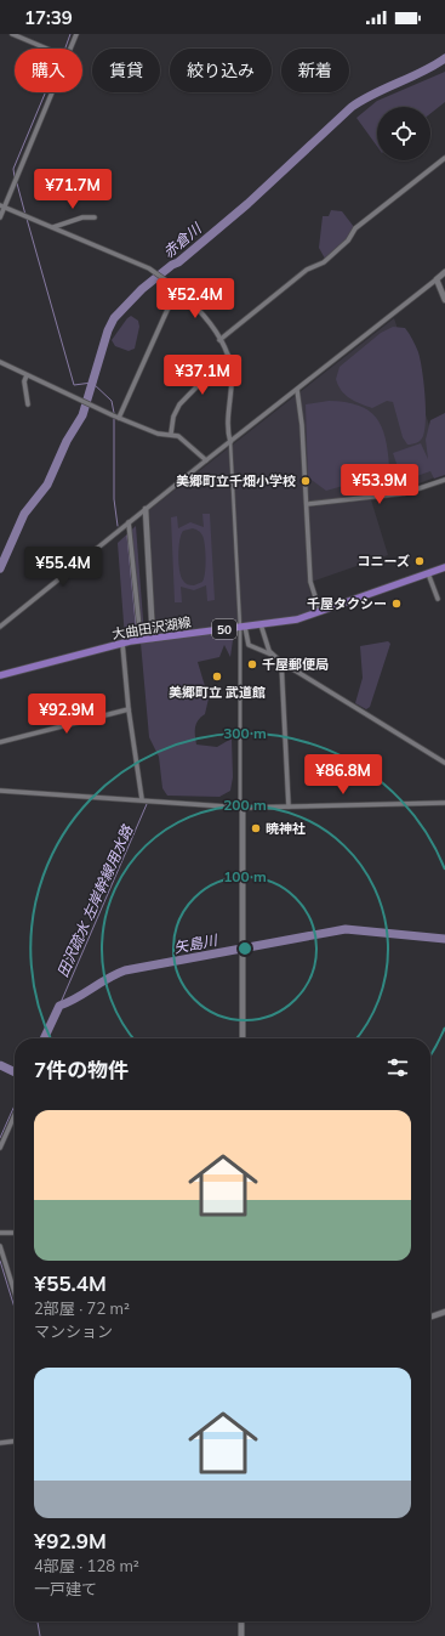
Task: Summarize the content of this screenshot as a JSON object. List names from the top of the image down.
{
  "streets": {
    "main road": ["大曲田沢湖線", "50"]
  },
  "water": ["赤倉川", "田沢疏水 左岸幹線用水路", "矢島川"],
  "places": [
    "美郷町立千畑小学校",
    "コニーズ",
    "千屋タクシー",
    "千屋郵便局",
    "美郷町立 武道館",
    "暁神社"
  ],
  "page": {
    "status": "17:39",
    "chip": [
      "購入",
      "賃貸",
      "絞り込み",
      "新着"
    ],
    "price": [
      "¥71.7M",
      "¥52.4M",
      "¥37.1M",
      "¥53.9M",
      "¥55.4M",
      "¥92.9M",
      "¥86.8M"
    ],
    "heading": "7件の物件",
    "list": [
      {
        "name": "¥55.4M",
        "note": "2部屋 · 72 m² · マンション"
      },
      {
        "name": "¥92.9M",
        "note": "4部屋 · 128 m² · 一戸建て"
      }
    ]
  },
  "rings": ["300 m", "200 m", "100 m"]
}
